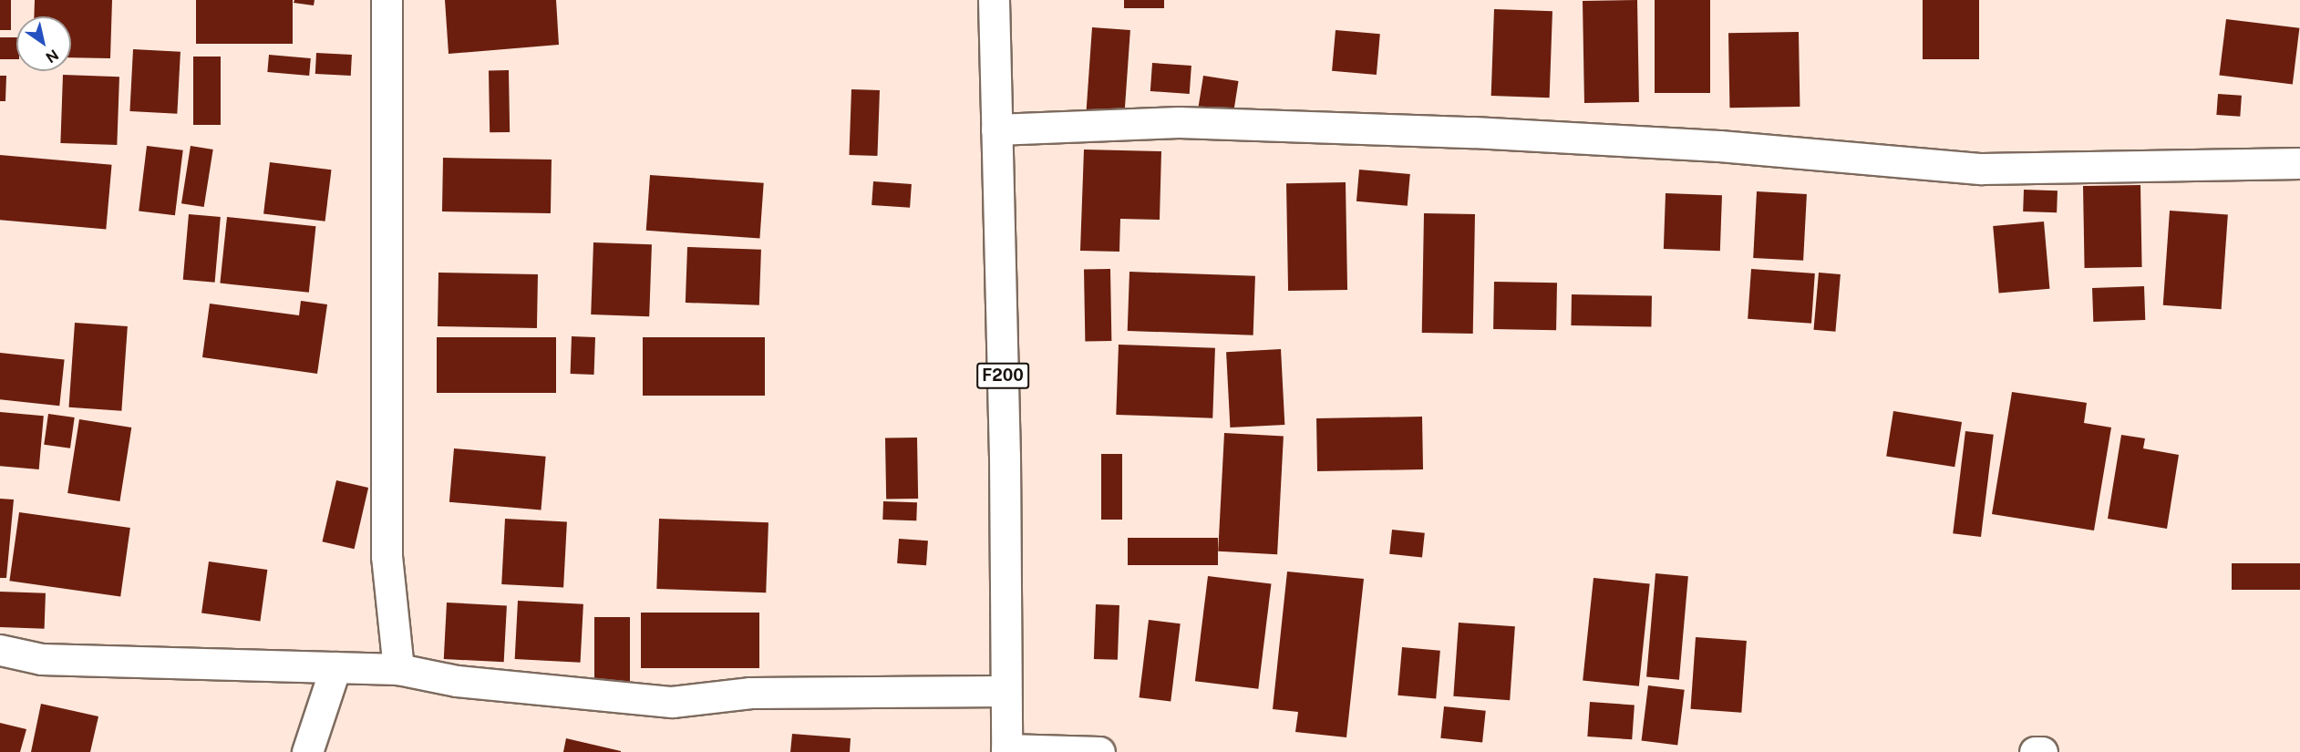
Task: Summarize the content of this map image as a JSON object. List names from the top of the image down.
{
  "streets": {
    "street": ["F200"]
  },
  "north": "bottom right"
}
